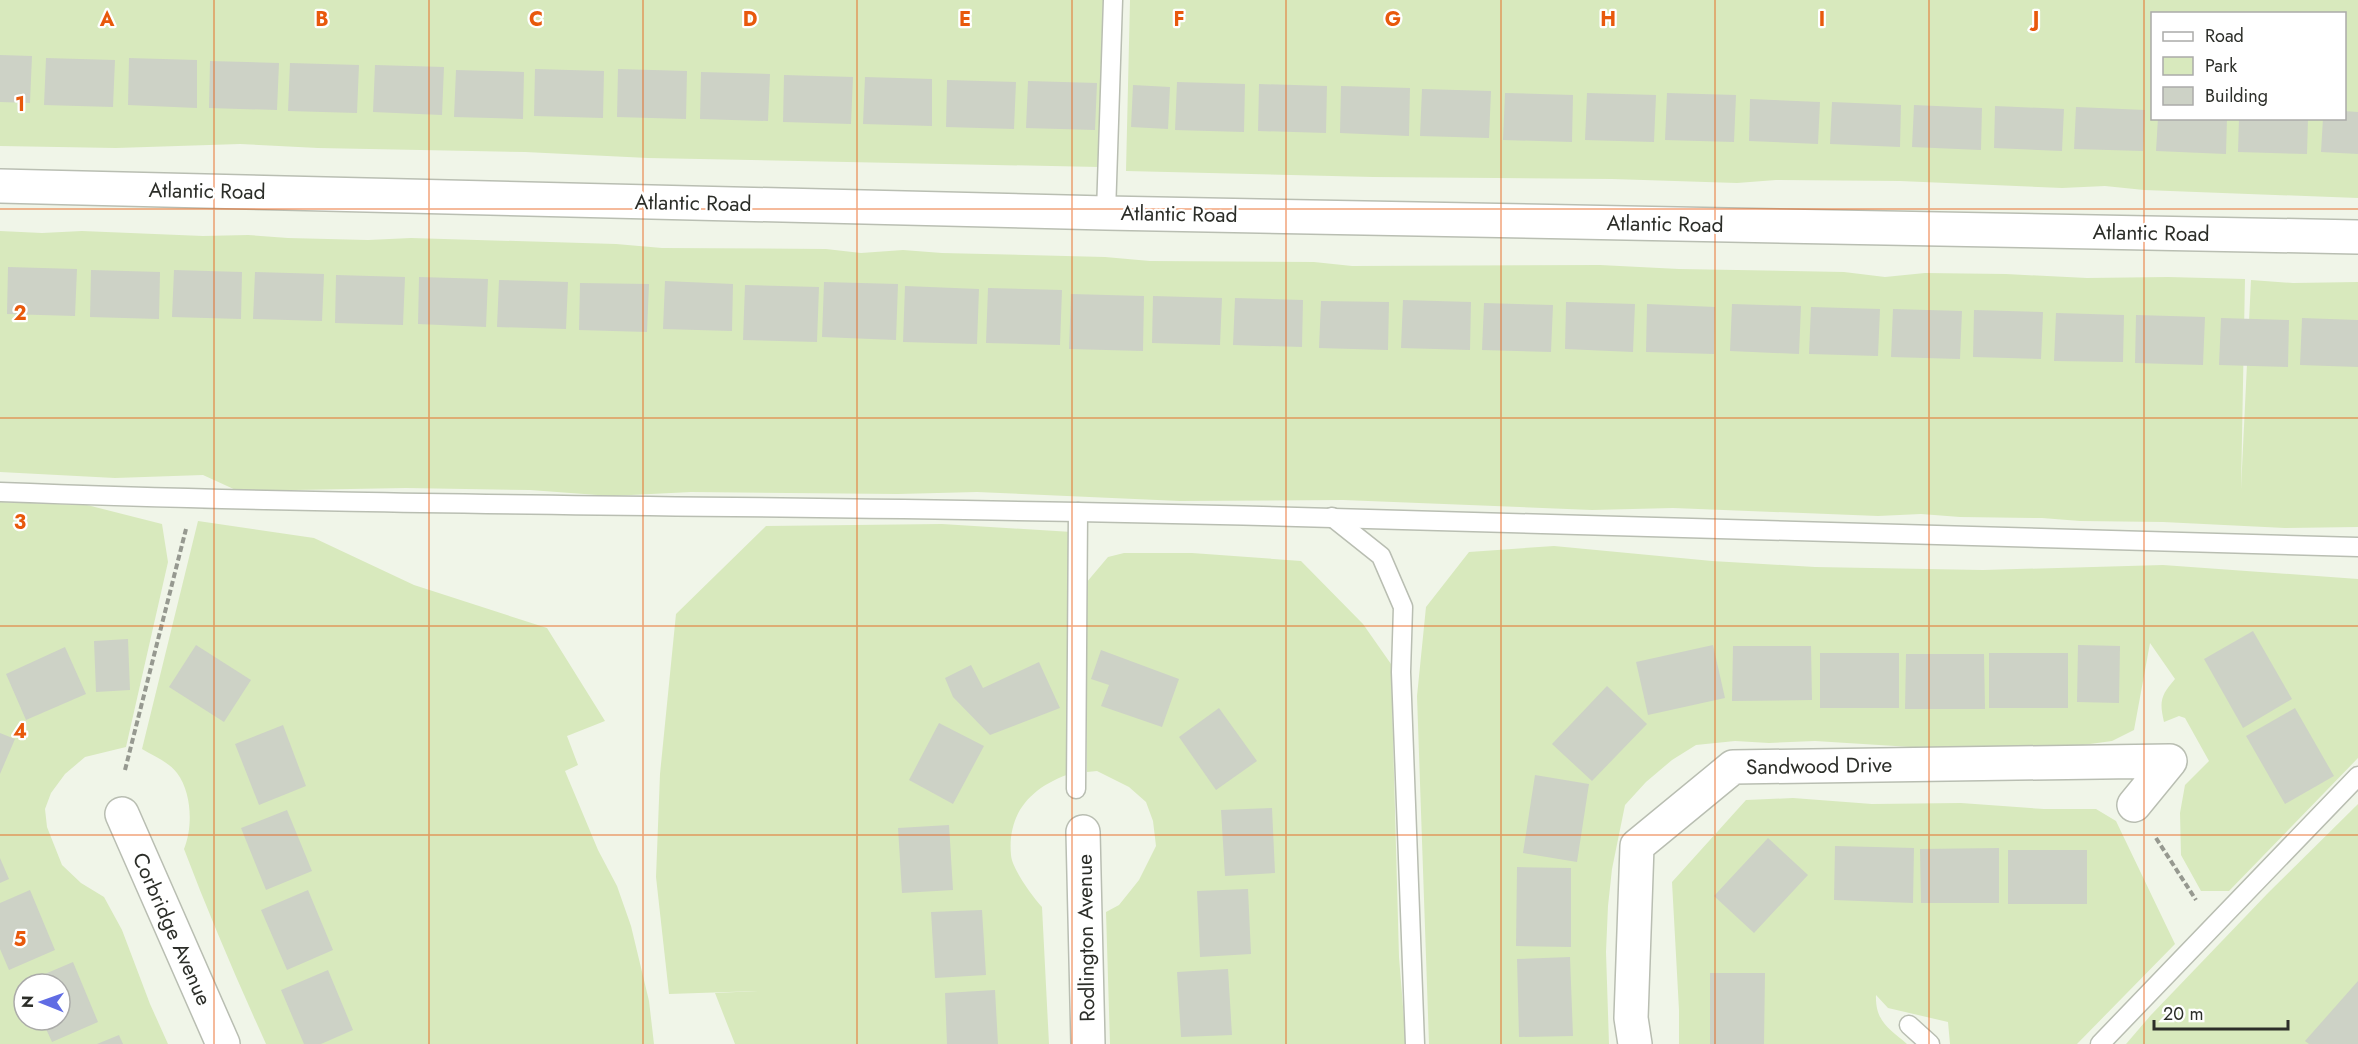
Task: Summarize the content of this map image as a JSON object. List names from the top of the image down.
{
  "streets": {
    "street": [
      "Atlantic Road",
      "Sandwood Drive",
      "Corbridge Avenue",
      "Rodlington Avenue"
    ]
  },
  "legend": ["Road", "Park", "Building"],
  "scale_bar": "20 m",
  "north": "left",
  "grid": {
    "columns": [
      "A",
      "B",
      "C",
      "D",
      "E",
      "F",
      "G",
      "H",
      "I",
      "J"
    ],
    "rows": [
      "1",
      "2",
      "3",
      "4",
      "5"
    ]
  }
}
